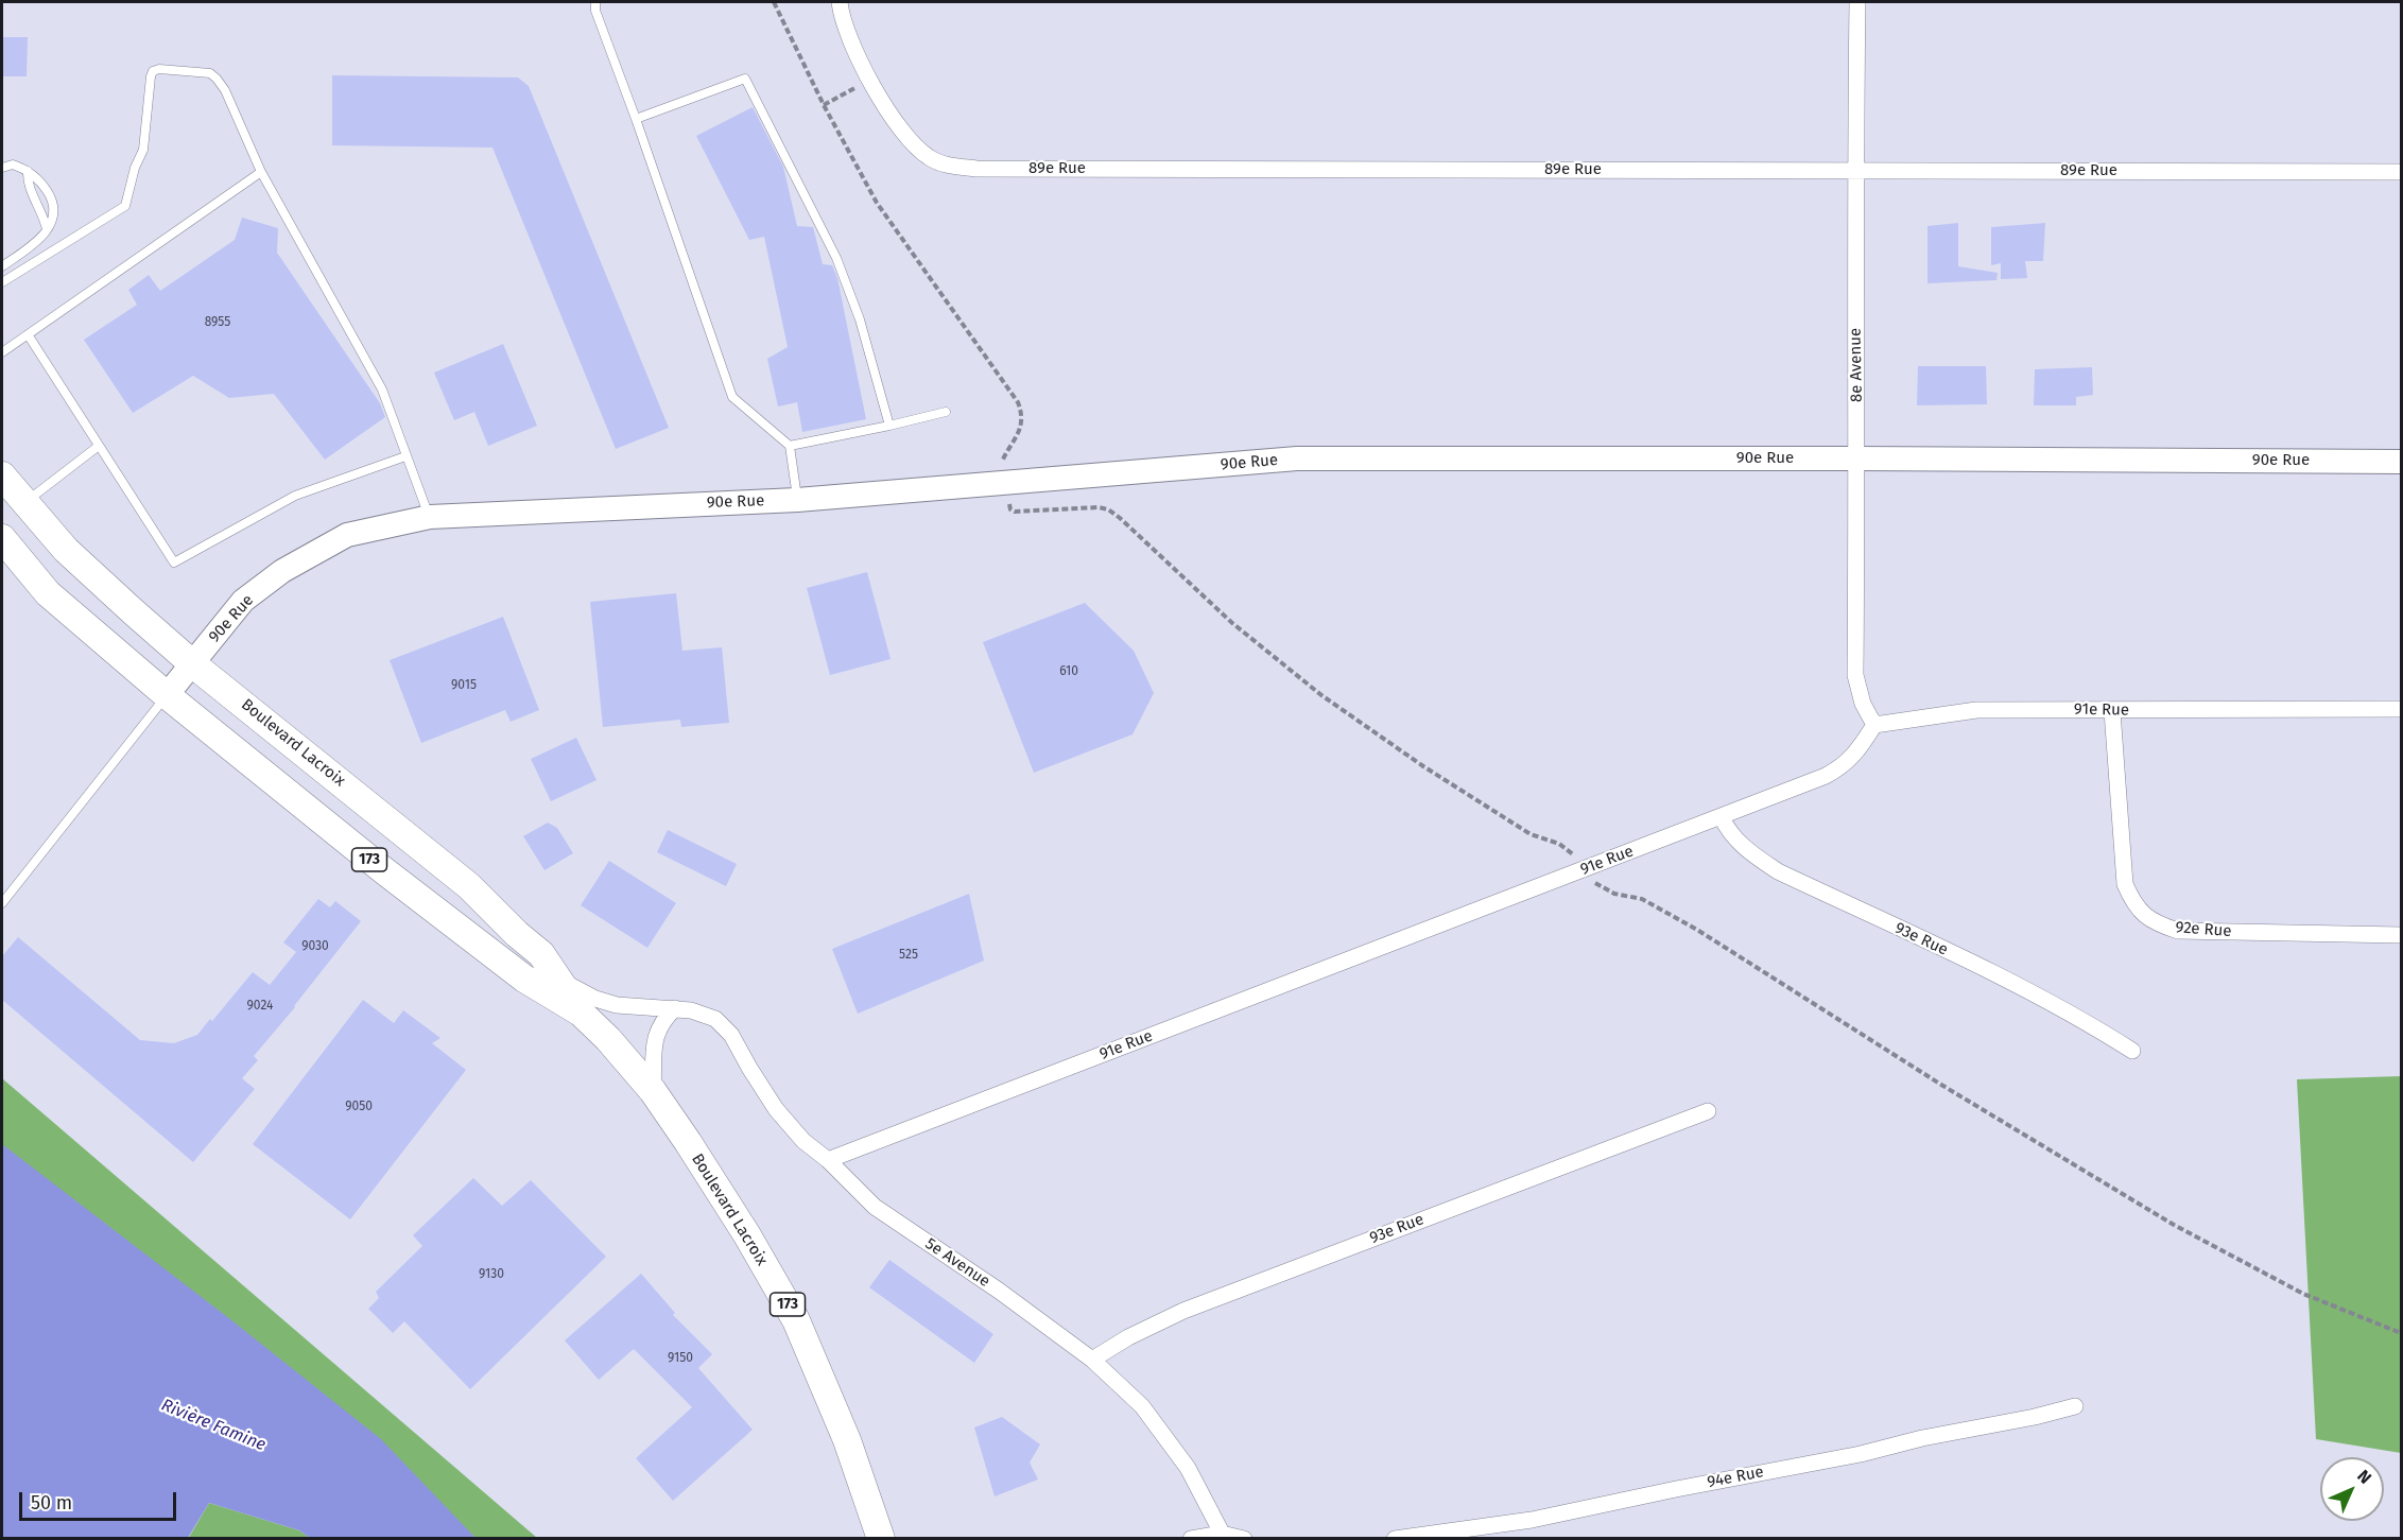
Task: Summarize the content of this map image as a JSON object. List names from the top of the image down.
{
  "streets": {
    "main road": ["Boulevard Lacroix", "173"],
    "street": [
      "89e Rue",
      "8e Avenue",
      "90e Rue",
      "91e Rue",
      "92e Rue",
      "93e Rue",
      "5e Avenue",
      "94e Rue"
    ]
  },
  "crossings": [
    ["89e Rue", "8e Avenue"],
    ["8e Avenue", "90e Rue"],
    ["8e Avenue", "91e Rue"],
    ["90e Rue", "Boulevard Lacroix"],
    ["91e Rue", "92e Rue"],
    ["91e Rue", "93e Rue"],
    ["91e Rue", "5e Avenue"],
    ["Boulevard Lacroix", "5e Avenue"],
    ["93e Rue", "5e Avenue"]
  ],
  "water": ["Rivière Famine"],
  "house_numbers": [
    "8955",
    "610",
    "9015",
    "9030",
    "525",
    "9024",
    "9050",
    "9130",
    "9150"
  ],
  "scale_bar": "50 m",
  "north": "top right"
}
